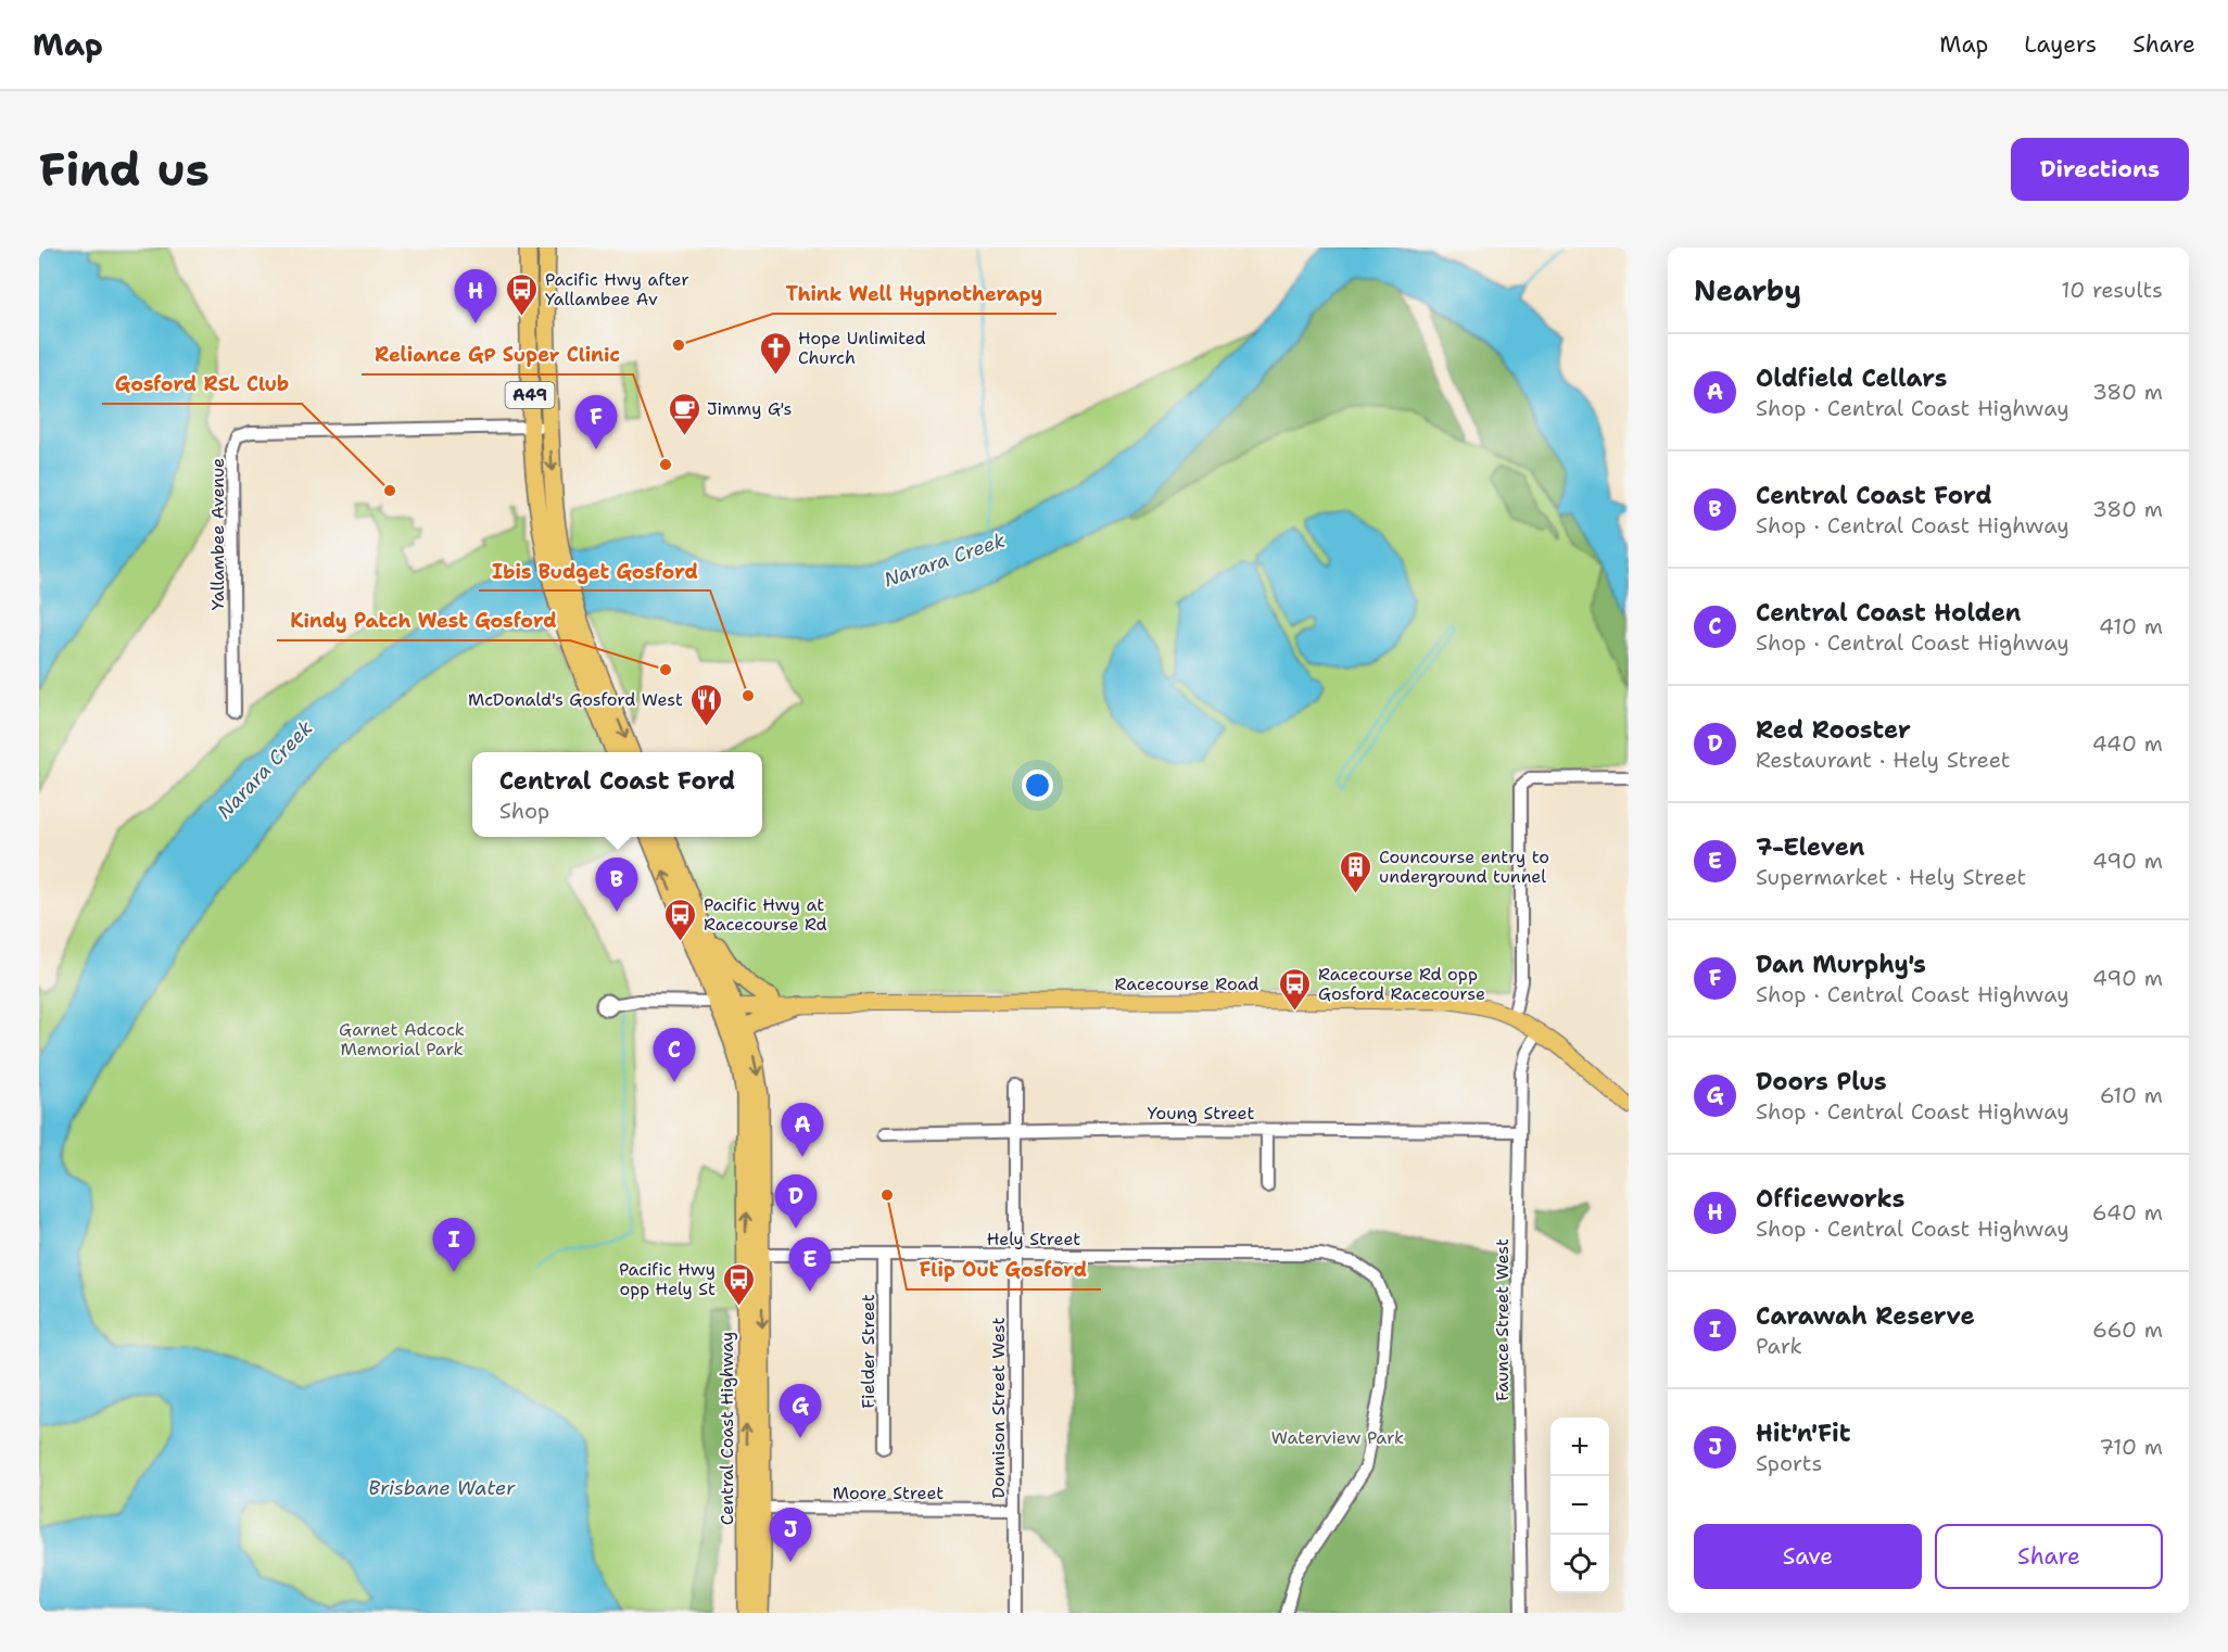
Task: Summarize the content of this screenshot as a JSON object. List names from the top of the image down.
{
  "streets": {
    "highway": ["A49", "Central Coast Highway"],
    "main road": ["Racecourse Road"],
    "street": [
      "Yallambee Avenue",
      "Young Street",
      "Hely Street",
      "Faunce Street West",
      "Fielder Street",
      "Donnison Street West",
      "Moore Street"
    ]
  },
  "crossings": [
    ["A49", "Yallambee Avenue"],
    ["Racecourse Road", "Faunce Street West"],
    ["Racecourse Road", "Central Coast Highway"],
    ["Young Street", "Faunce Street West"],
    ["Young Street", "Donnison Street West"],
    ["Hely Street", "Fielder Street"],
    ["Hely Street", "Donnison Street West"],
    ["Hely Street", "Central Coast Highway"],
    ["Donnison Street West", "Moore Street"],
    ["Central Coast Highway", "Moore Street"]
  ],
  "water": ["Narara Creek", "Brisbane Water"],
  "parks": ["Garnet Adcock Memorial Park", "Waterview Park"],
  "places": {
    "bus stop": [
      "Pacific Hwy after Yallambee Av",
      "Pacific Hwy at Racecourse Rd",
      "Racecourse Rd opp Gosford Racecourse",
      "Pacific Hwy opp Hely St"
    ],
    "other": [
      "Think Well Hypnotherapy",
      "Reliance GP Super Clinic",
      "Gosford RSL Club",
      "Kindy Patch West Gosford",
      "Ibis Budget Gosford",
      "Flip Out Gosford"
    ],
    "church": ["Hope Unlimited Church"],
    "cafe": ["Jimmy G's"],
    "restaurant": ["McDonald's Gosford West"],
    "building": ["Councourse entry to underground tunnel"]
  },
  "page": {
    "header": "Map",
    "nav": ["Map", "Layers", "Share"],
    "buttons": [
      "Directions",
      ["Save", "Share"]
    ],
    "title": "Find us",
    "heading": ["Nearby", "10 results"],
    "pins": [
      "H",
      "F",
      "B",
      "C",
      "A",
      "D",
      "I",
      "E",
      "G",
      "J"
    ],
    "list": [
      {
        "mark": "A",
        "name": "Oldfield Cellars",
        "note": "Shop · Central Coast Highway",
        "value": "380 m"
      },
      {
        "mark": "B",
        "name": "Central Coast Ford",
        "note": "Shop · Central Coast Highway",
        "value": "380 m"
      },
      {
        "mark": "C",
        "name": "Central Coast Holden",
        "note": "Shop · Central Coast Highway",
        "value": "410 m"
      },
      {
        "mark": "D",
        "name": "Red Rooster",
        "note": "Restaurant · Hely Street",
        "value": "440 m"
      },
      {
        "mark": "E",
        "name": "7-Eleven",
        "note": "Supermarket · Hely Street",
        "value": "490 m"
      },
      {
        "mark": "F",
        "name": "Dan Murphy's",
        "note": "Shop · Central Coast Highway",
        "value": "490 m"
      },
      {
        "mark": "G",
        "name": "Doors Plus",
        "note": "Shop · Central Coast Highway",
        "value": "610 m"
      },
      {
        "mark": "H",
        "name": "Officeworks",
        "note": "Shop · Central Coast Highway",
        "value": "640 m"
      },
      {
        "mark": "I",
        "name": "Carawah Reserve",
        "note": "Park",
        "value": "660 m"
      },
      {
        "mark": "J",
        "name": "Hit'n'Fit",
        "note": "Sports",
        "value": "710 m"
      }
    ],
    "popup": ["Central Coast Ford", "Shop"],
    "map_buttons": ["+", "−"]
  }
}
